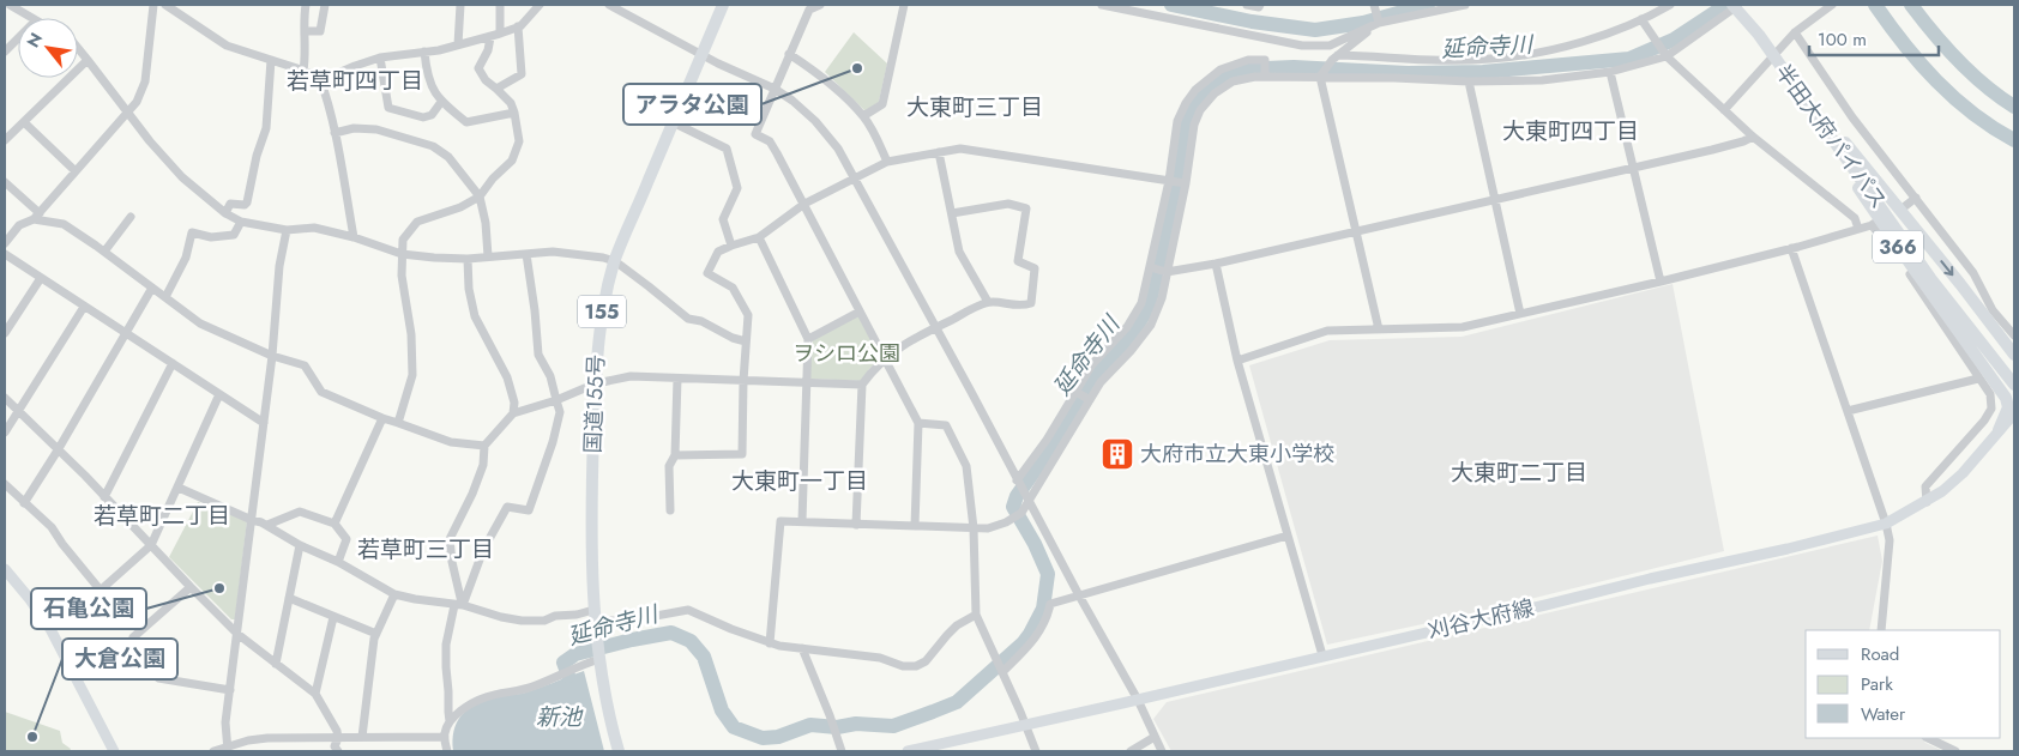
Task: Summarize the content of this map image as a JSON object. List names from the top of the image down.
{
  "streets": {
    "highway": [
      "半田大府パイパス",
      "366",
      "155",
      "国道155号"
    ],
    "main road": ["刈谷大府線"]
  },
  "crossings": [
    ["半田大府パイパス", "366"],
    ["366", "刈谷大府線"]
  ],
  "districts": [
    "若草町四丁目",
    "大東町三丁目",
    "大東町四丁目",
    "大東町二丁目",
    "大東町一丁目",
    "若草町二丁目",
    "若草町三丁目"
  ],
  "water": ["延命寺川", "新池"],
  "parks": ["ヲシロ公園"],
  "places": {
    "other": ["アラタ公園", "石亀公園", "大倉公園"],
    "building": ["大府市立大東小学校"]
  },
  "legend": ["Road", "Park", "Water"],
  "scale_bar": "100 m",
  "north": "top left"
}
